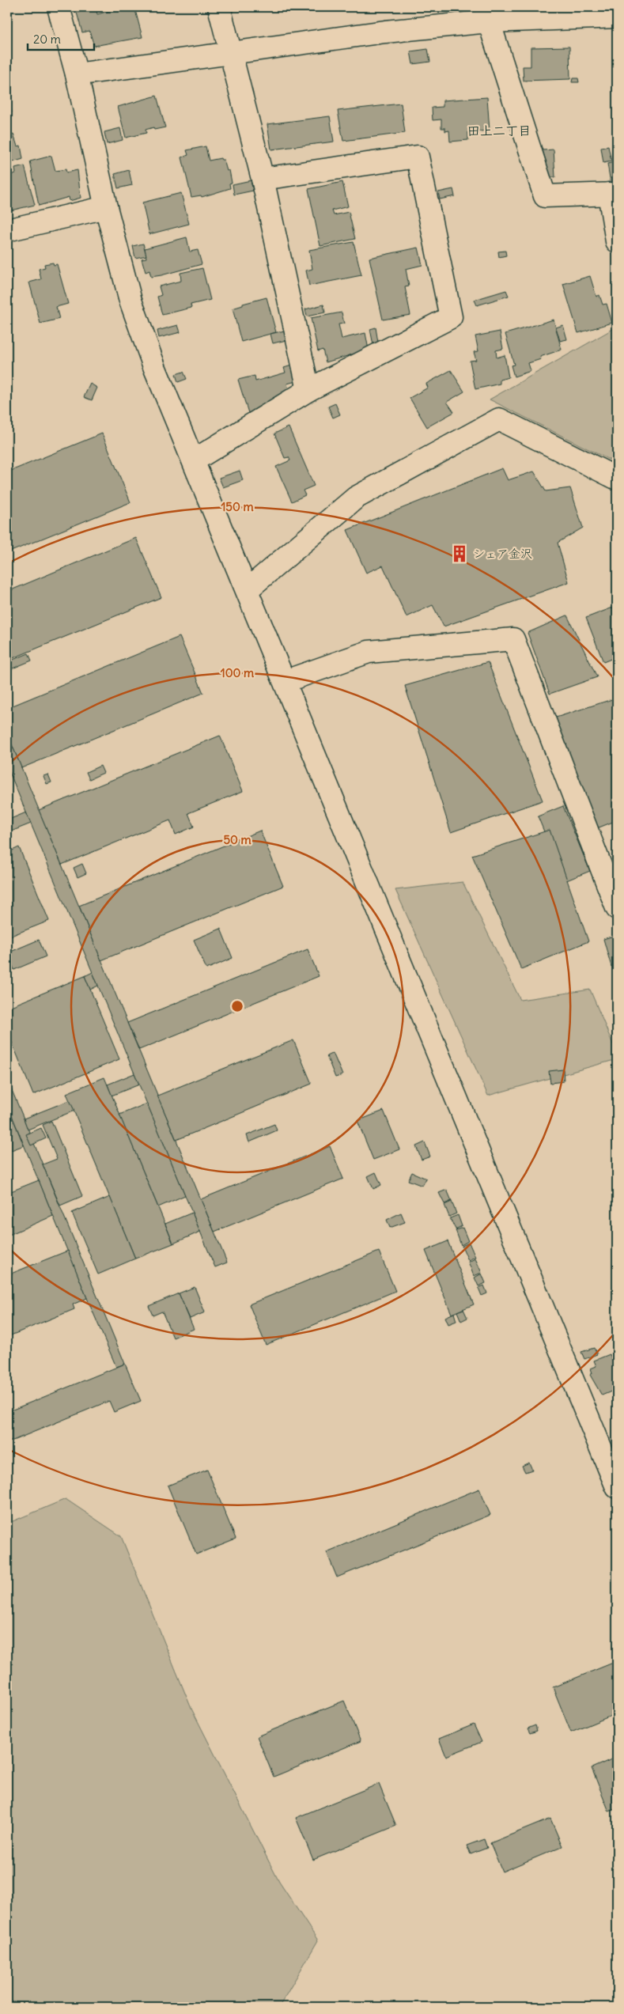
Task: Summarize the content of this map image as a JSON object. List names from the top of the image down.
{
  "districts": ["田上二丁目"],
  "places": {
    "building": ["シェア金沢"]
  },
  "scale_bar": "20 m",
  "rings": ["150 m", "100 m", "50 m"]
}
